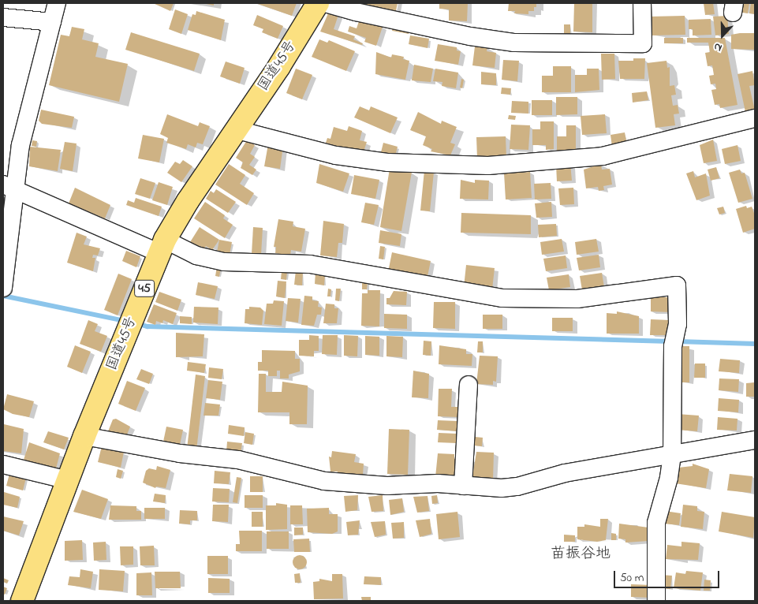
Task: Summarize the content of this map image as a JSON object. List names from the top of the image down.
{
  "streets": {
    "highway": ["国道45号", "45"]
  },
  "districts": ["苗振谷地"],
  "scale_bar": "50 m",
  "north": "bottom"
}
